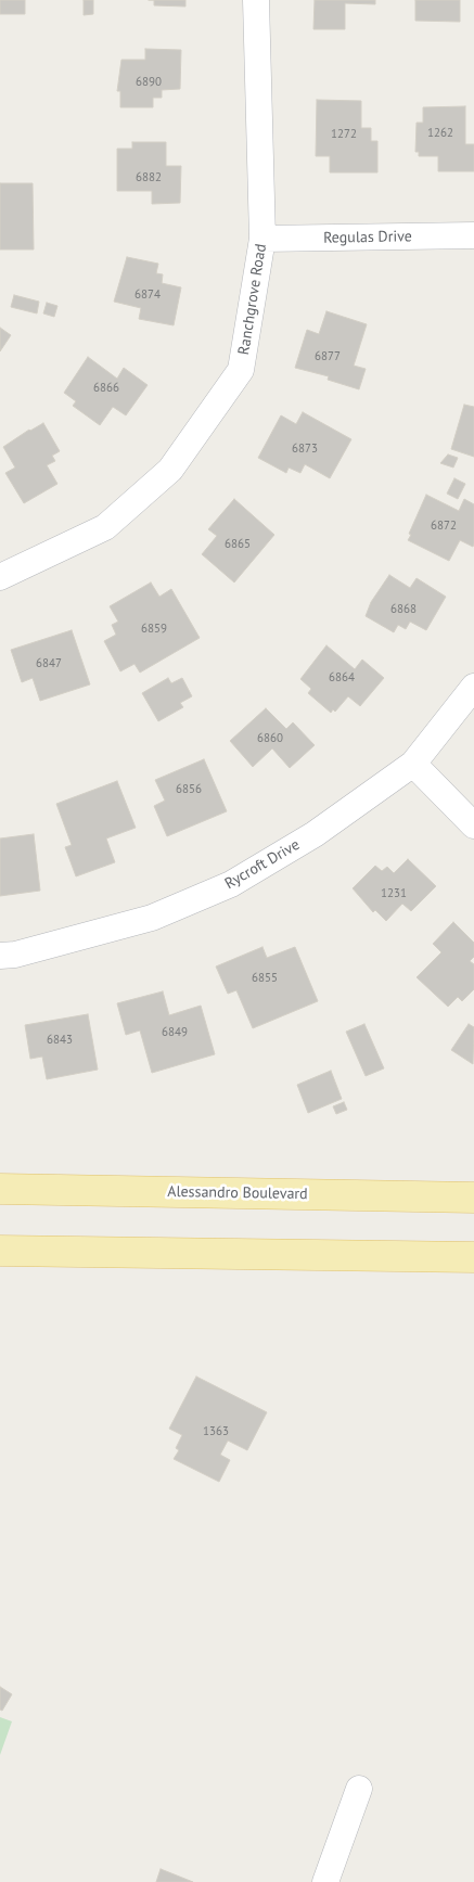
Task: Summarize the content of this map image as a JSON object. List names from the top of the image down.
{
  "streets": {
    "main road": ["Alessandro Boulevard"],
    "street": ["Regulas Drive", "Ranchgrove Road", "Rycroft Drive"]
  },
  "crossings": [
    ["Regulas Drive", "Ranchgrove Road"]
  ],
  "house_numbers": [
    "6890",
    "1262",
    "1272",
    "6882",
    "6874",
    "6877",
    "6866",
    "6873",
    "6872",
    "6865",
    "6868",
    "6859",
    "6847",
    "6864",
    "6860",
    "6856",
    "1231",
    "6855",
    "6849",
    "6843",
    "1363"
  ]
}
